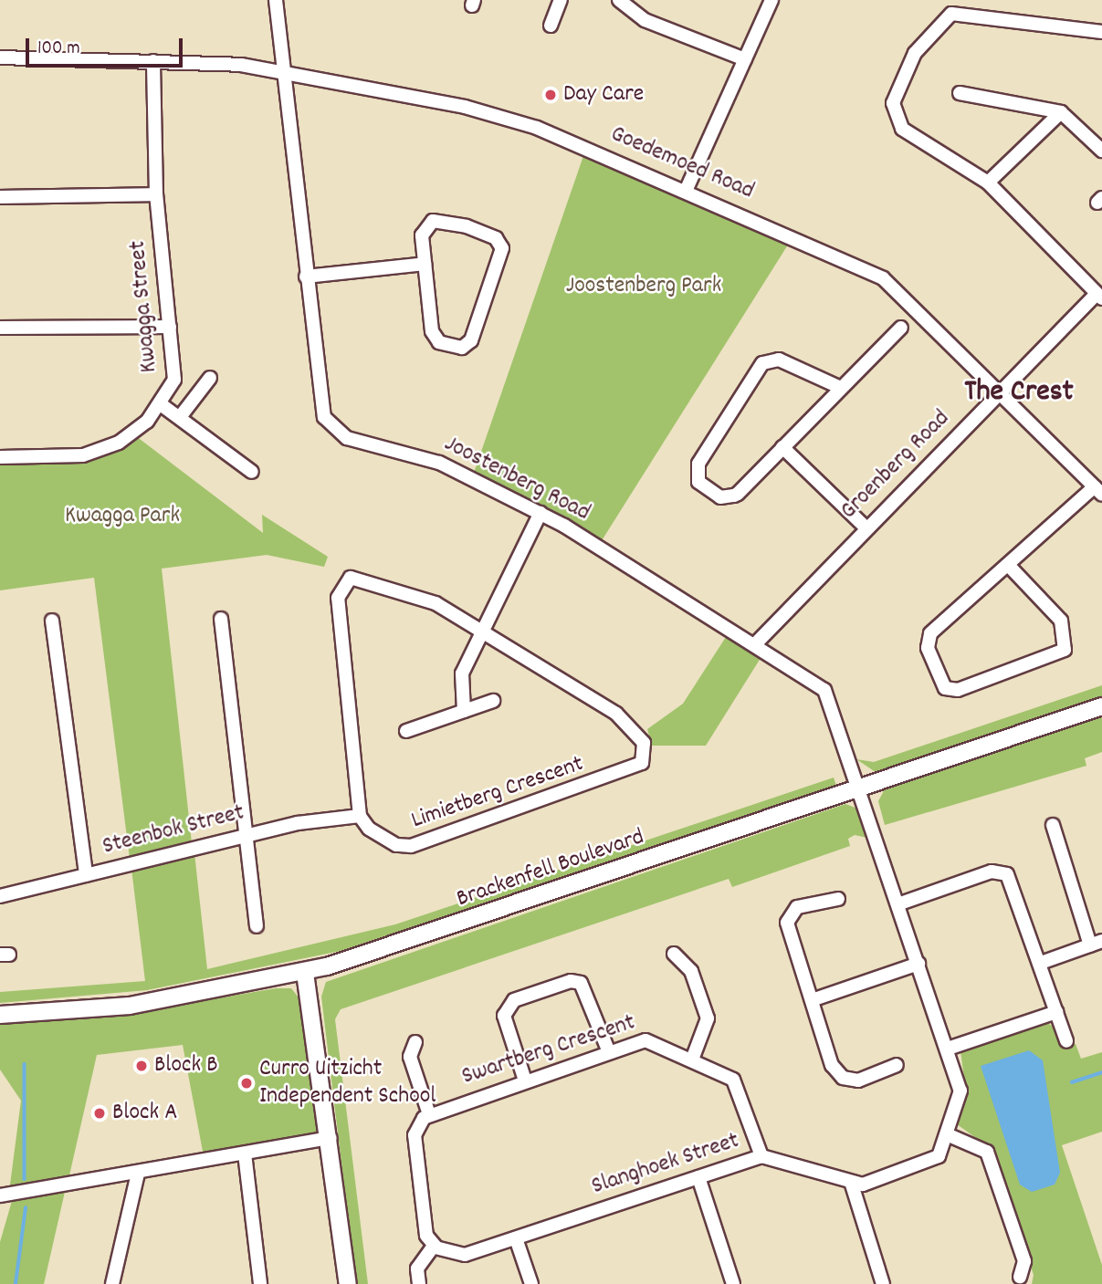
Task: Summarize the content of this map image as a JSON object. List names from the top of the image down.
{
  "streets": {
    "street": [
      "Goedemoed Road",
      "Kwagga Street",
      "Groenberg Road",
      "Joostenberg Road",
      "Limietberg Crescent",
      "Steenbok Street",
      "Brackenfell Boulevard",
      "Swartberg Crescent",
      "Slanghoek Street"
    ]
  },
  "crossings": [
    ["Goedemoed Road", "Kwagga Street"],
    ["Goedemoed Road", "Groenberg Road"],
    ["Goedemoed Road", "Joostenberg Road"],
    ["Groenberg Road", "Joostenberg Road"],
    ["Joostenberg Road", "Brackenfell Boulevard"],
    ["Limietberg Crescent", "Steenbok Street"],
    ["Swartberg Crescent", "Slanghoek Street"]
  ],
  "districts": ["The Crest"],
  "parks": ["Joostenberg Park", "Kwagga Park"],
  "places": [
    "Day Care",
    "Block B",
    "Curro Uitzicht Independent School",
    "Block A"
  ],
  "scale_bar": "100 m"
}
